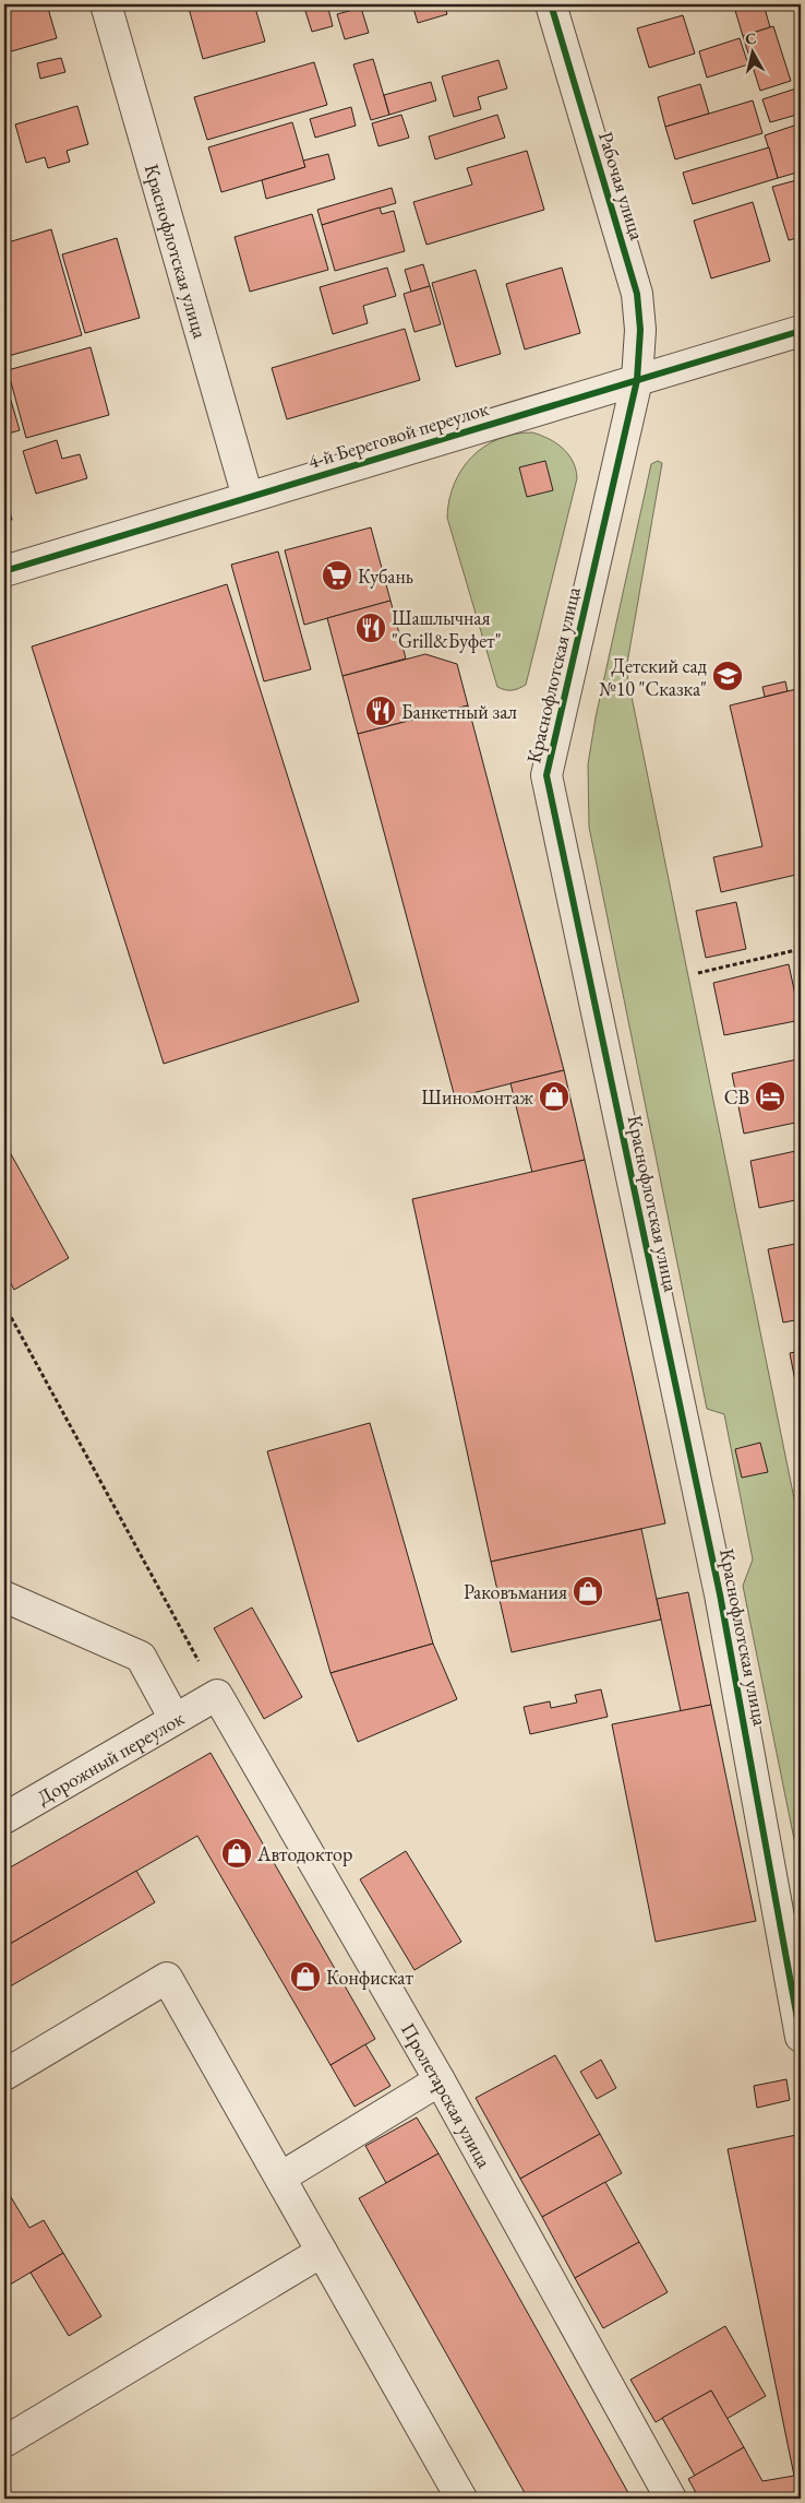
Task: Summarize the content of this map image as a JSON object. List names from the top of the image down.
{
  "streets": {
    "street": [
      "Рабочая улица",
      "Краснофлотская улица",
      "4-й Береговой переулок",
      "Дорожный переулок",
      "Пролетарская улица"
    ]
  },
  "crossings": [
    ["Рабочая улица", "Краснофлотская улица"],
    ["Рабочая улица", "4-й Береговой переулок"],
    ["Краснофлотская улица", "4-й Береговой переулок"],
    ["Дорожный переулок", "Пролетарская улица"]
  ],
  "places": {
    "supermarket": ["Кубань"],
    "restaurant": ["Шашлычная \"Grill&Буфет\"", "Банкетный зал"],
    "school or university": ["Детский сад №10 \"Сказка\""],
    "shop": [
      "Шиномонтаж",
      "Раковъмания",
      "Автодоктор",
      "Конфискат"
    ],
    "hotel": ["СВ"]
  },
  "north": "top"
}
